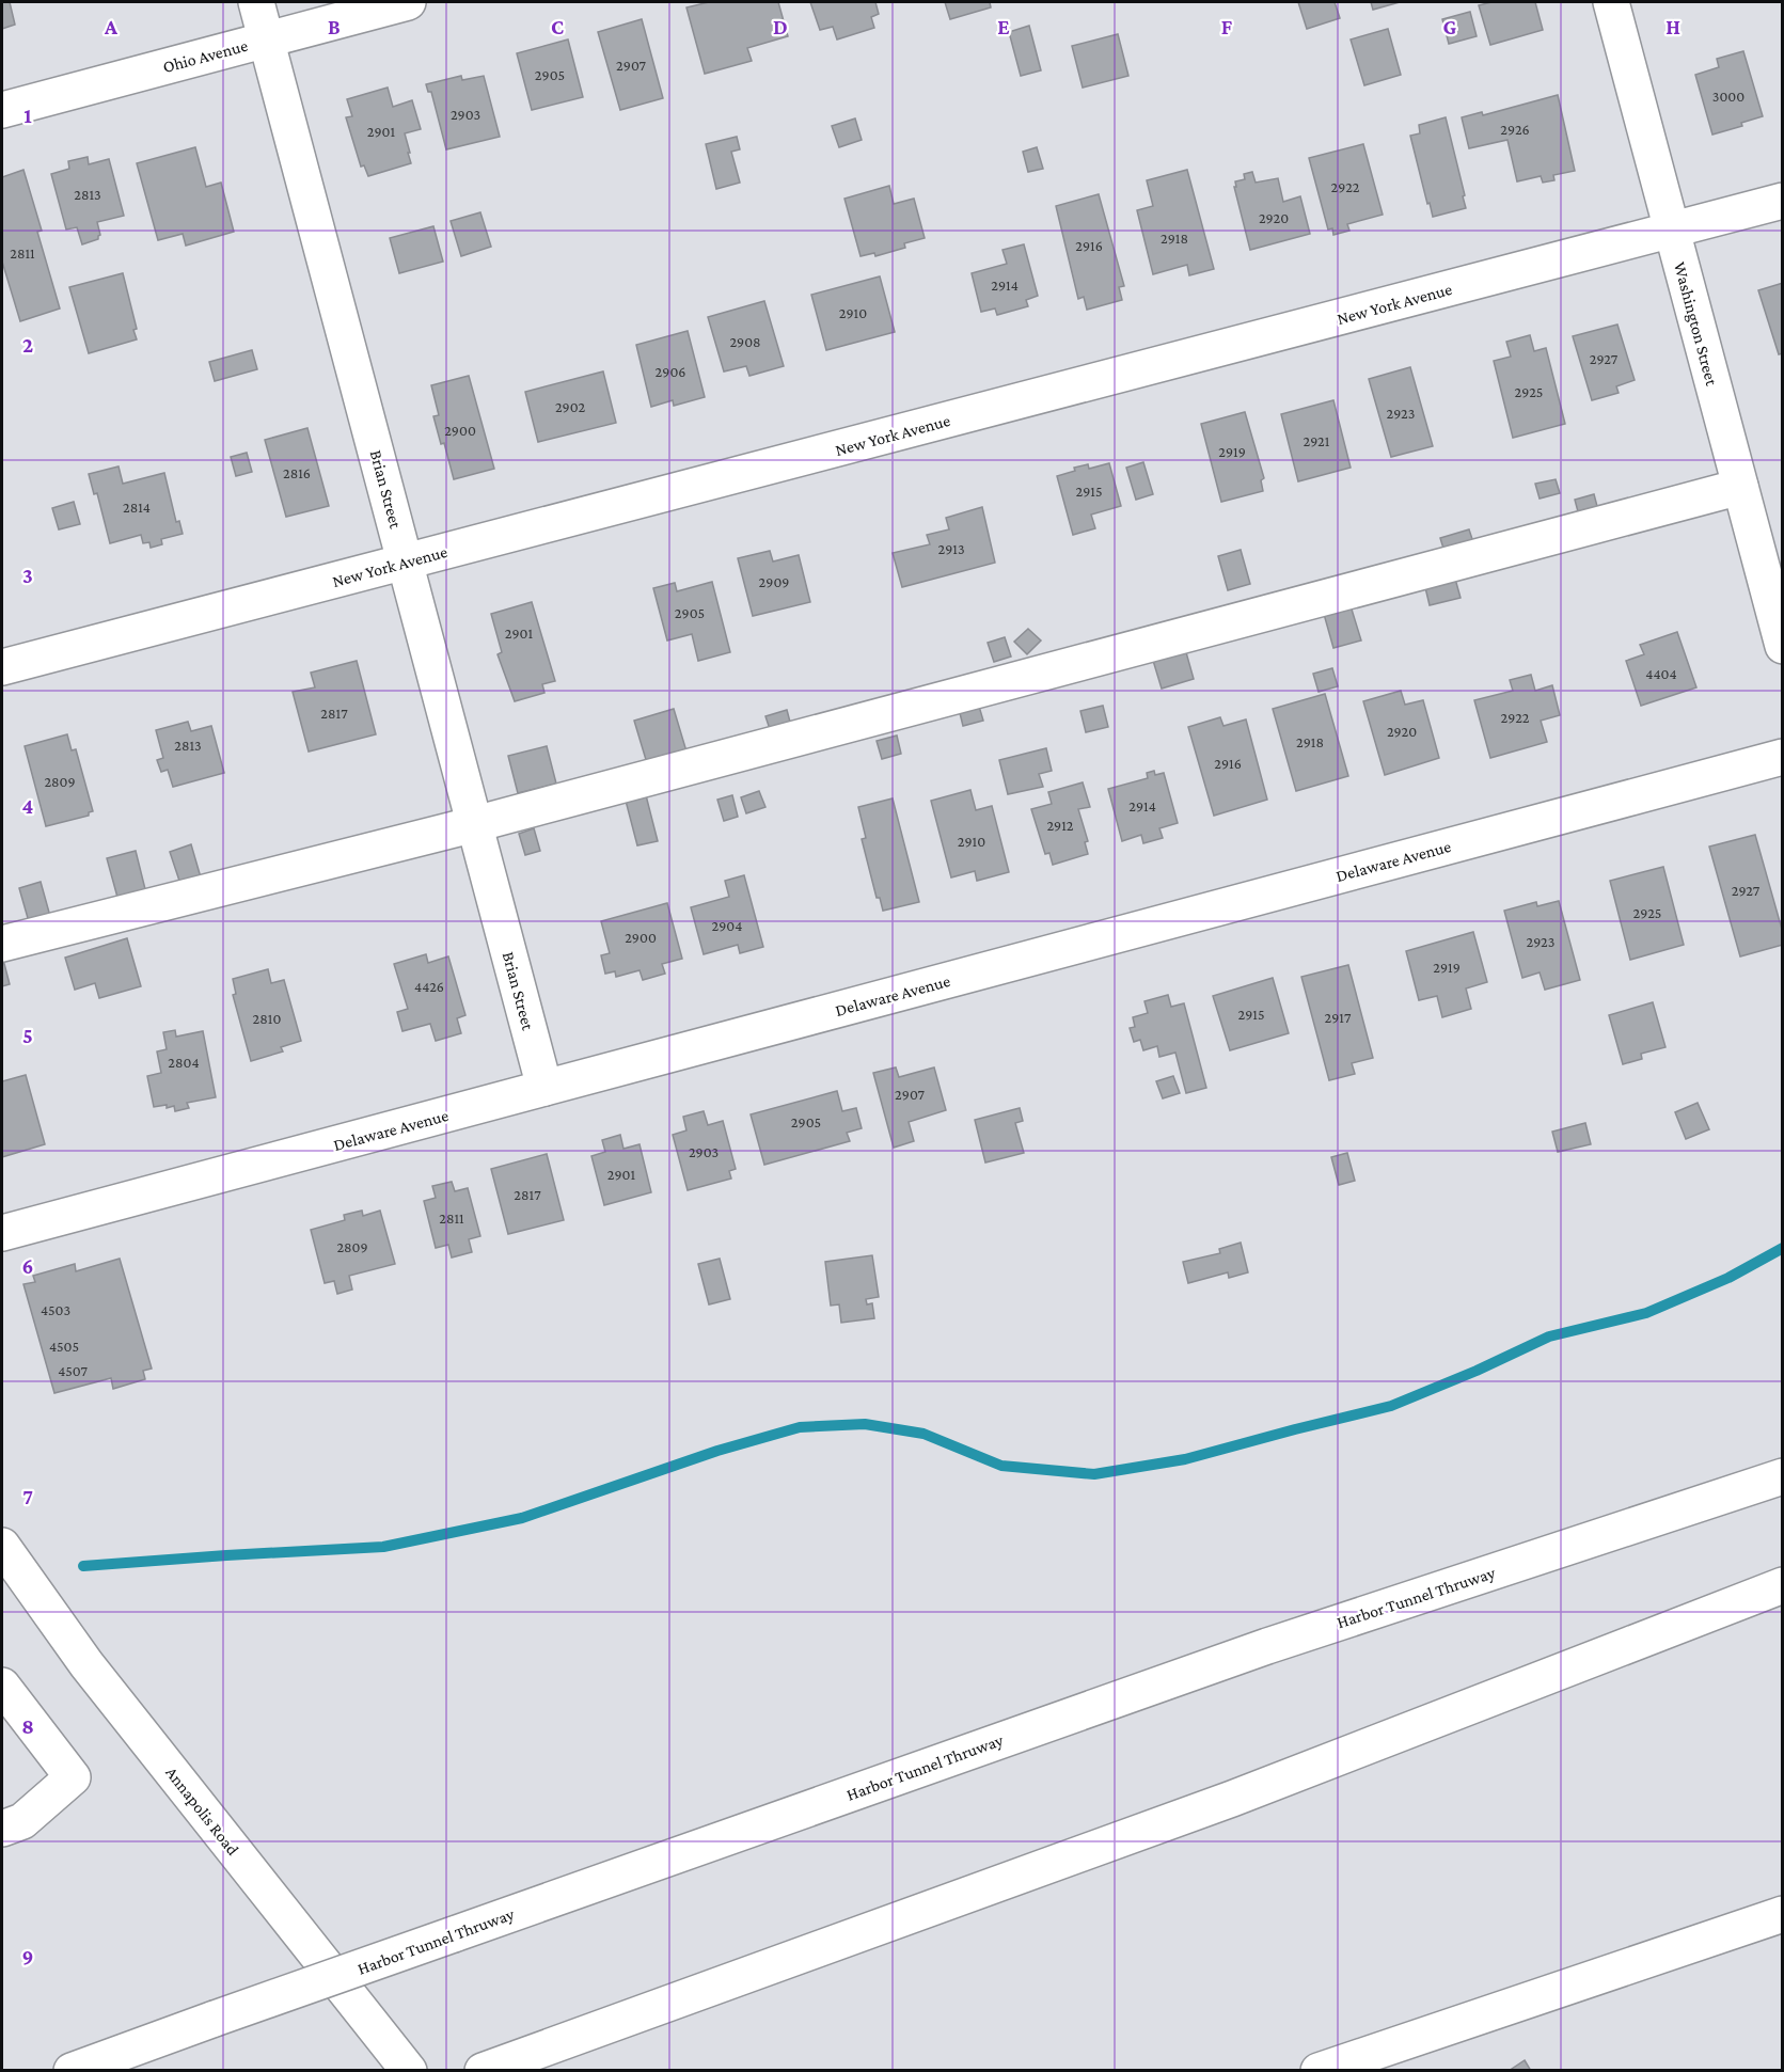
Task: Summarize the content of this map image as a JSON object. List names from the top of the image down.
{
  "streets": {
    "main road": [
      "Ohio Avenue",
      "New York Avenue",
      "Washington Street",
      "Brian Street",
      "Delaware Avenue",
      "Harbor Tunnel Thruway",
      "Annapolis Road"
    ]
  },
  "crossings": [
    ["Ohio Avenue", "Brian Street"],
    ["New York Avenue", "Washington Street"],
    ["New York Avenue", "Brian Street"],
    ["Brian Street", "Delaware Avenue"]
  ],
  "house_numbers": [
    "2907",
    "2905",
    "3000",
    "2903",
    "2926",
    "2901",
    "2922",
    "2813",
    "2920",
    "2918",
    "2916",
    "2811",
    "2914",
    "2910",
    "2908",
    "2927",
    "2906",
    "2925",
    "2902",
    "2923",
    "2900",
    "2921",
    "2919",
    "2816",
    "2915",
    "2814",
    "2913",
    "2909",
    "2905",
    "2901",
    "4404",
    "2817",
    "2922",
    "2920",
    "2918",
    "2813",
    "2916",
    "2809",
    "2914",
    "2912",
    "2910",
    "2927",
    "2925",
    "2904",
    "2900",
    "2923",
    "2919",
    "4426",
    "2915",
    "2917",
    "2810",
    "2804",
    "2907",
    "2905",
    "2903",
    "2901",
    "2817",
    "2811",
    "2809",
    "4503",
    "4505",
    "4507"
  ],
  "grid": {
    "columns": [
      "A",
      "B",
      "C",
      "D",
      "E",
      "F",
      "G",
      "H"
    ],
    "rows": [
      "1",
      "2",
      "3",
      "4",
      "5",
      "6",
      "7",
      "8",
      "9"
    ]
  }
}
